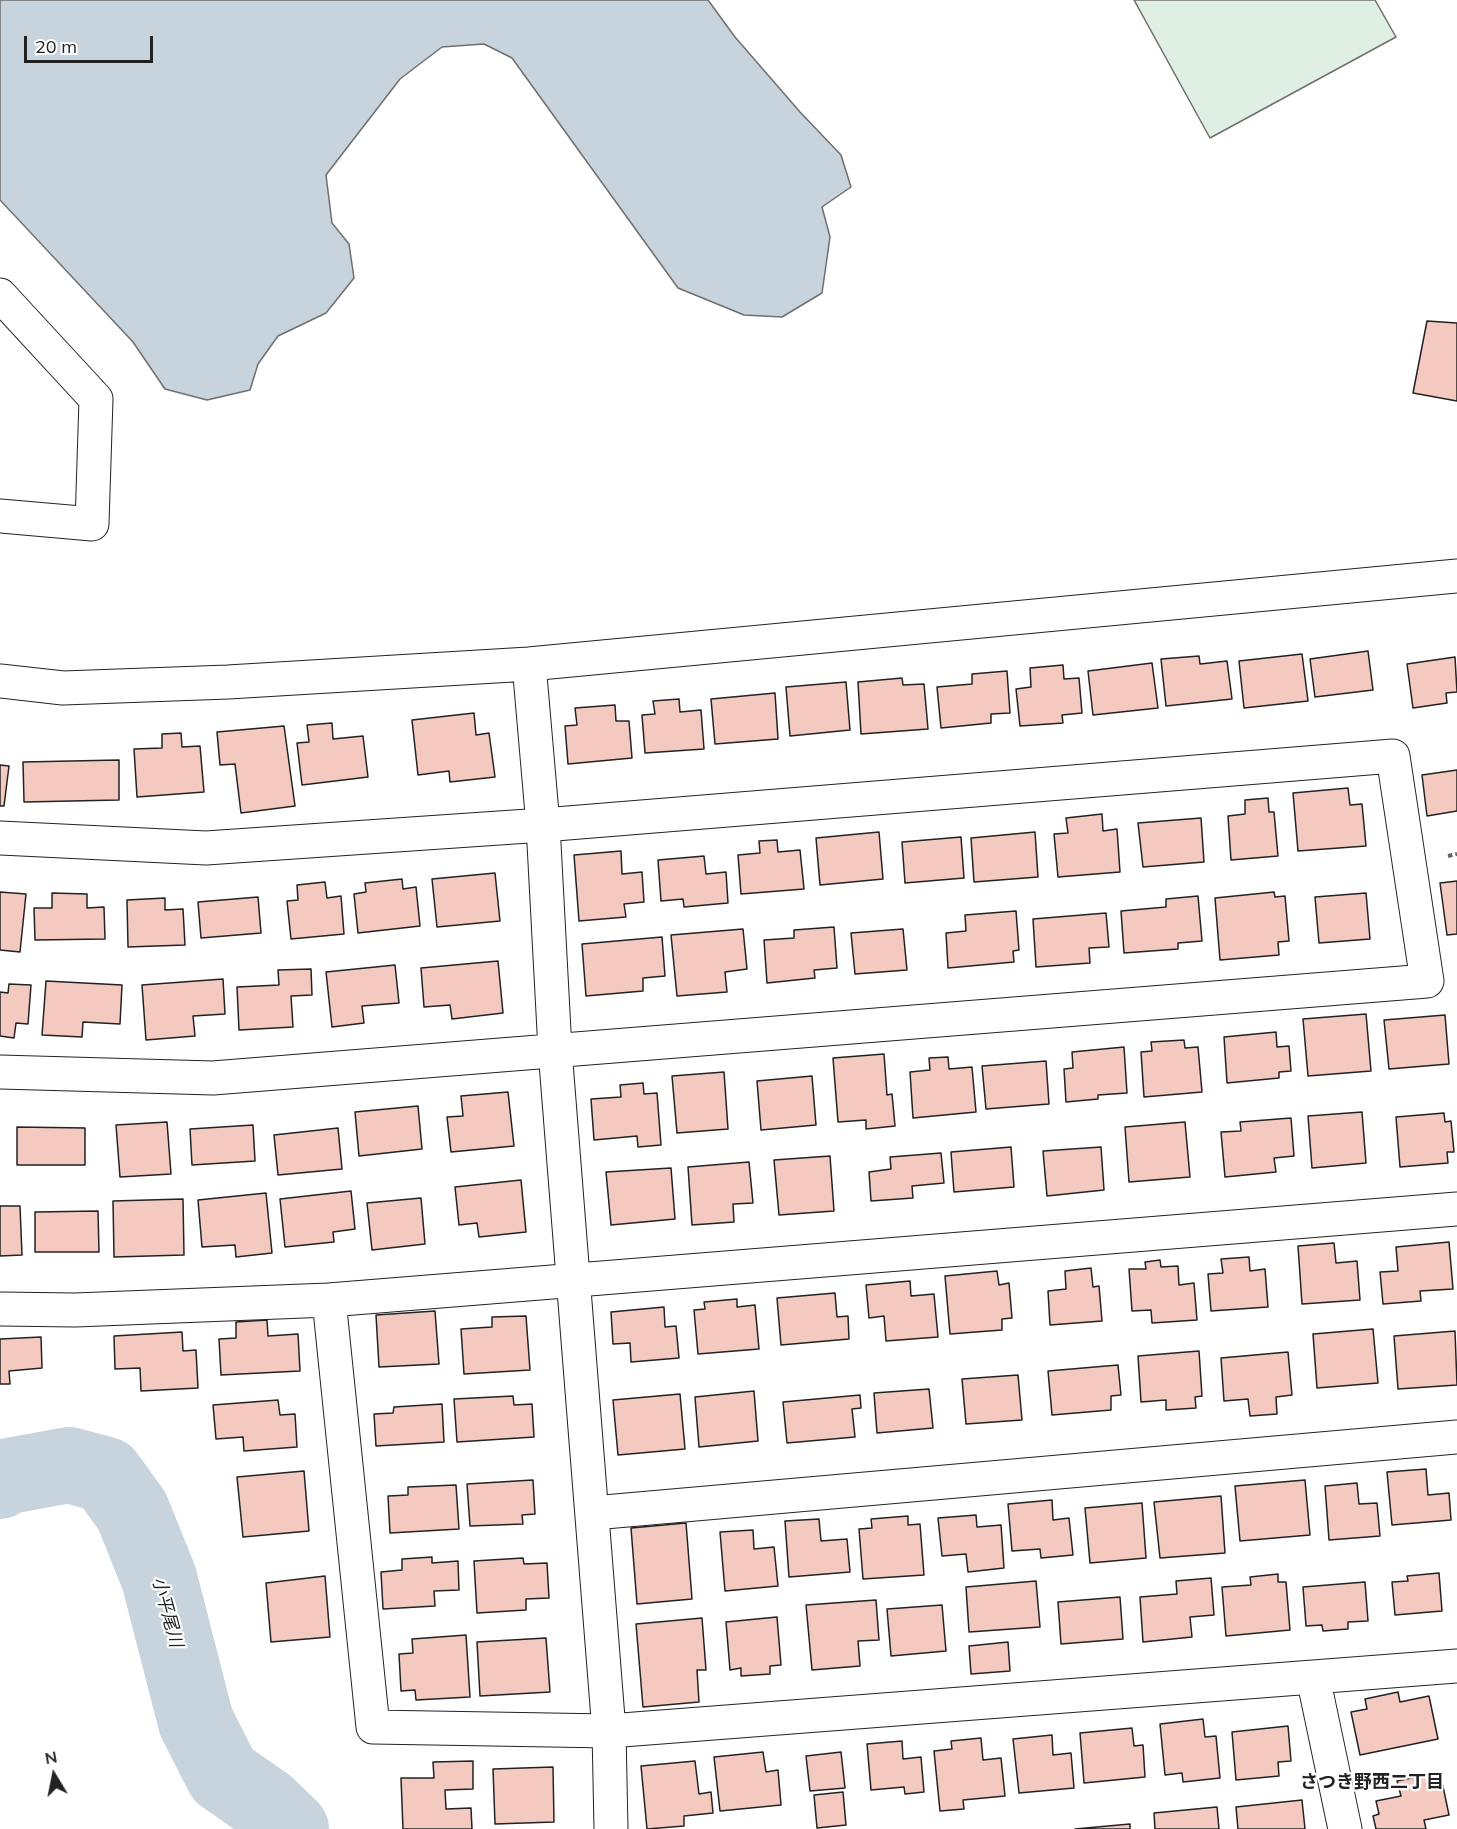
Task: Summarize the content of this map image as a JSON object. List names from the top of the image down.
{
  "districts": ["さつき野西二丁目"],
  "water": ["小平尾川"],
  "scale_bar": "20 m",
  "north": "top"
}
